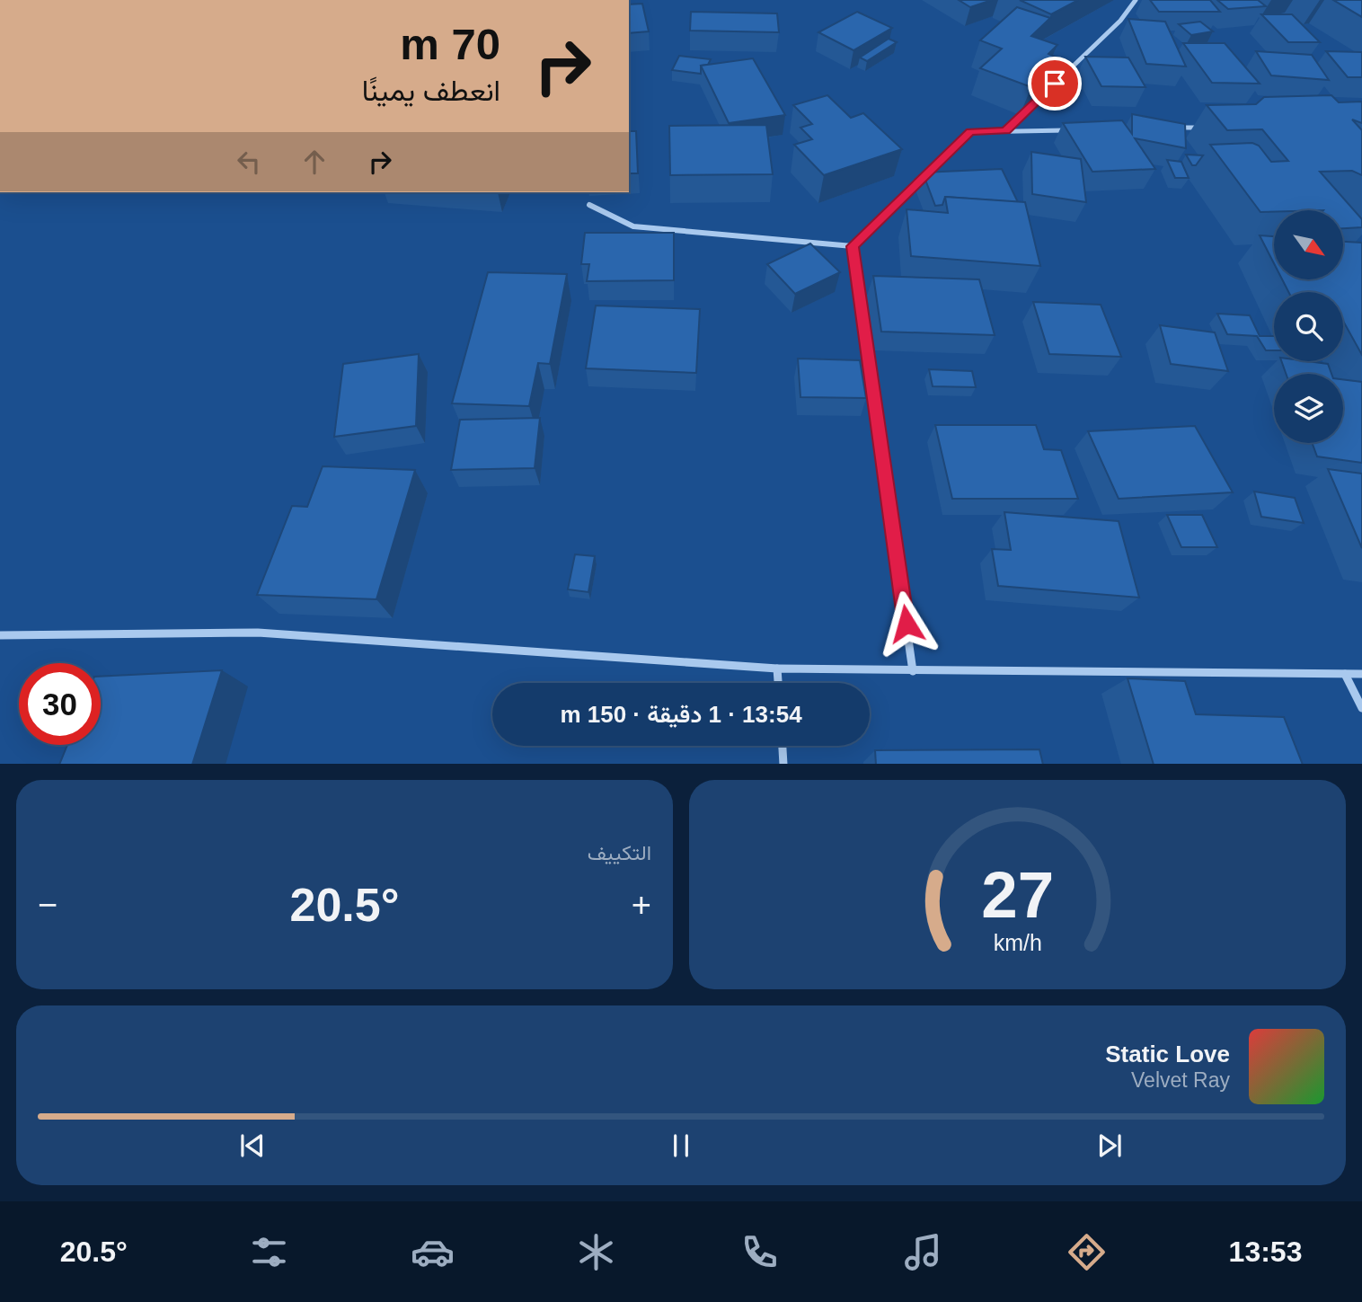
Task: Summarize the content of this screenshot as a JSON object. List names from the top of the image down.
{
  "north": "bottom right",
  "page": {
    "turn": ["70 m", "انعطف يمينًا"],
    "limit": "30",
    "trip": "13:54 · 1 دقيقة · 150 m",
    "tile": "التكييف",
    "heat": ["−", "20.5°", "+"],
    "song": ["Static Love", "Velvet Ray"],
    "tabs": ["13:53", "20.5°"],
    "gauge": ["27", "km/h"]
  }
}
